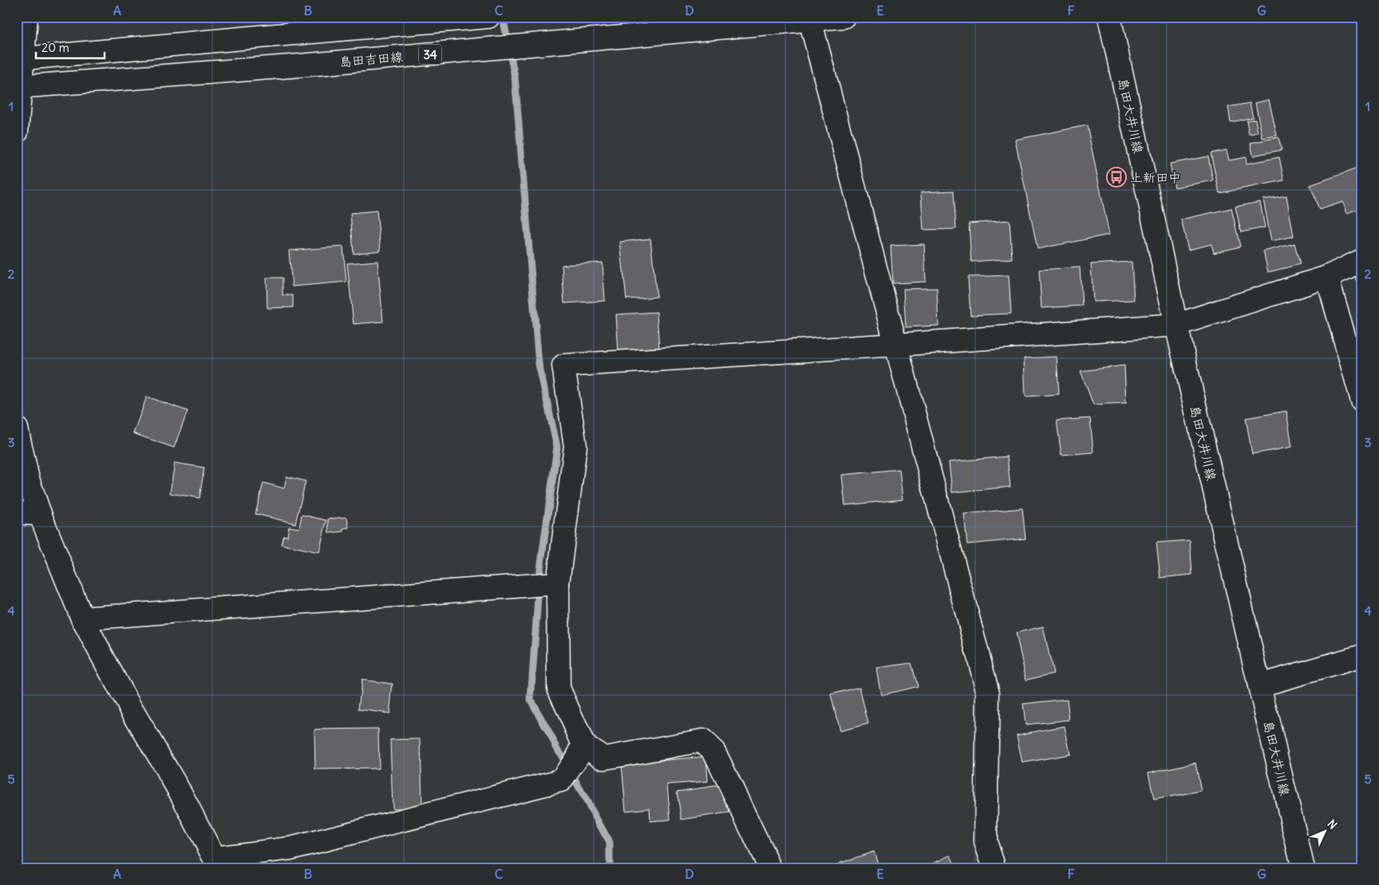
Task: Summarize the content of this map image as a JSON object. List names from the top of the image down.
{
  "streets": {
    "street": ["34", "島田吉田線", "島田大井川線"]
  },
  "places": {
    "bus stop": ["上新田中"]
  },
  "scale_bar": "20 m",
  "north": "top right",
  "grid": {
    "columns": [
      "A",
      "B",
      "C",
      "D",
      "E",
      "F",
      "G"
    ],
    "rows": [
      "1",
      "2",
      "3",
      "4",
      "5"
    ]
  }
}
